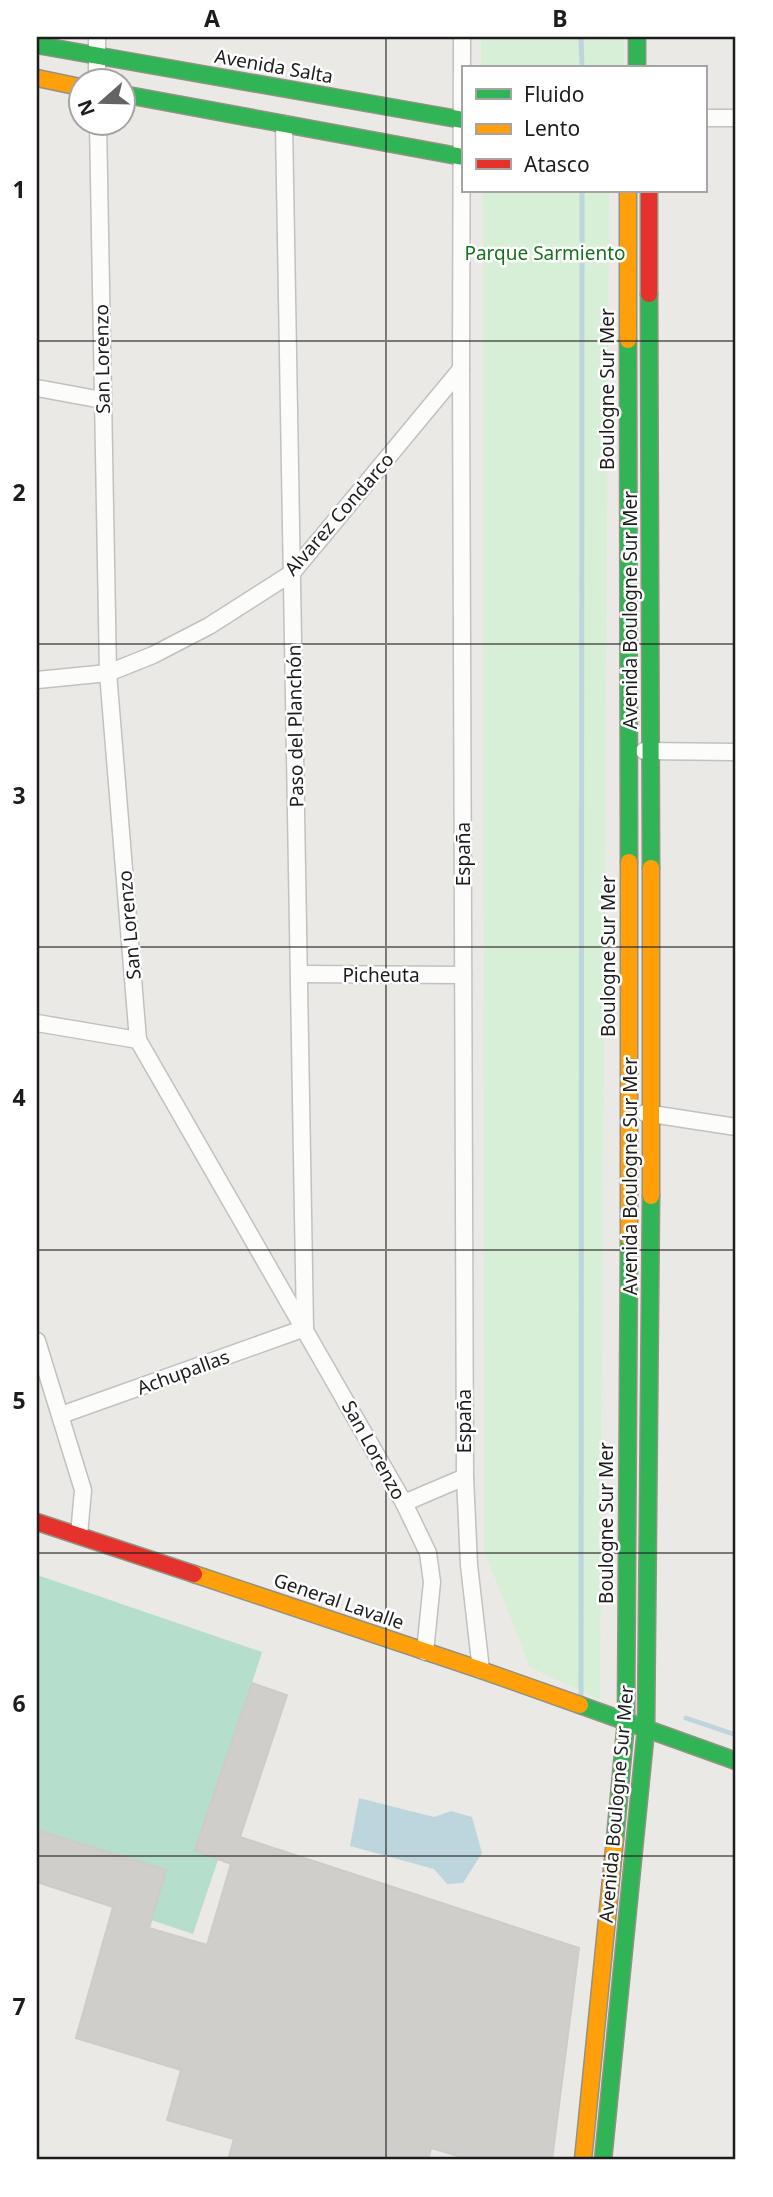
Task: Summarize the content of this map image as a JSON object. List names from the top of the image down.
{
  "streets": {
    "main road": [
      "Avenida Salta",
      "Boulogne Sur Mer",
      "Avenida Boulogne Sur Mer",
      "General Lavalle"
    ],
    "street": [
      "San Lorenzo",
      "Alvarez Condarco",
      "Paso del Planchón",
      "España",
      "Picheuta",
      "Achupallas"
    ]
  },
  "crossings": [
    ["San Lorenzo", "Alvarez Condarco"],
    ["San Lorenzo", "Paso del Planchón"],
    ["San Lorenzo", "Achupallas"],
    ["San Lorenzo", "General Lavalle"],
    ["Boulogne Sur Mer", "Avenida Boulogne Sur Mer"],
    ["Boulogne Sur Mer", "General Lavalle"],
    ["Alvarez Condarco", "Paso del Planchón"],
    ["Alvarez Condarco", "España"],
    ["Avenida Boulogne Sur Mer", "General Lavalle"],
    ["Paso del Planchón", "Picheuta"],
    ["Paso del Planchón", "Achupallas"],
    ["España", "Picheuta"],
    ["España", "General Lavalle"]
  ],
  "parks": ["Parque Sarmiento"],
  "legend": ["Fluido", "Lento", "Atasco"],
  "north": "left",
  "grid": {
    "columns": ["A", "B"],
    "rows": [
      "1",
      "2",
      "3",
      "4",
      "5",
      "6",
      "7"
    ]
  }
}
